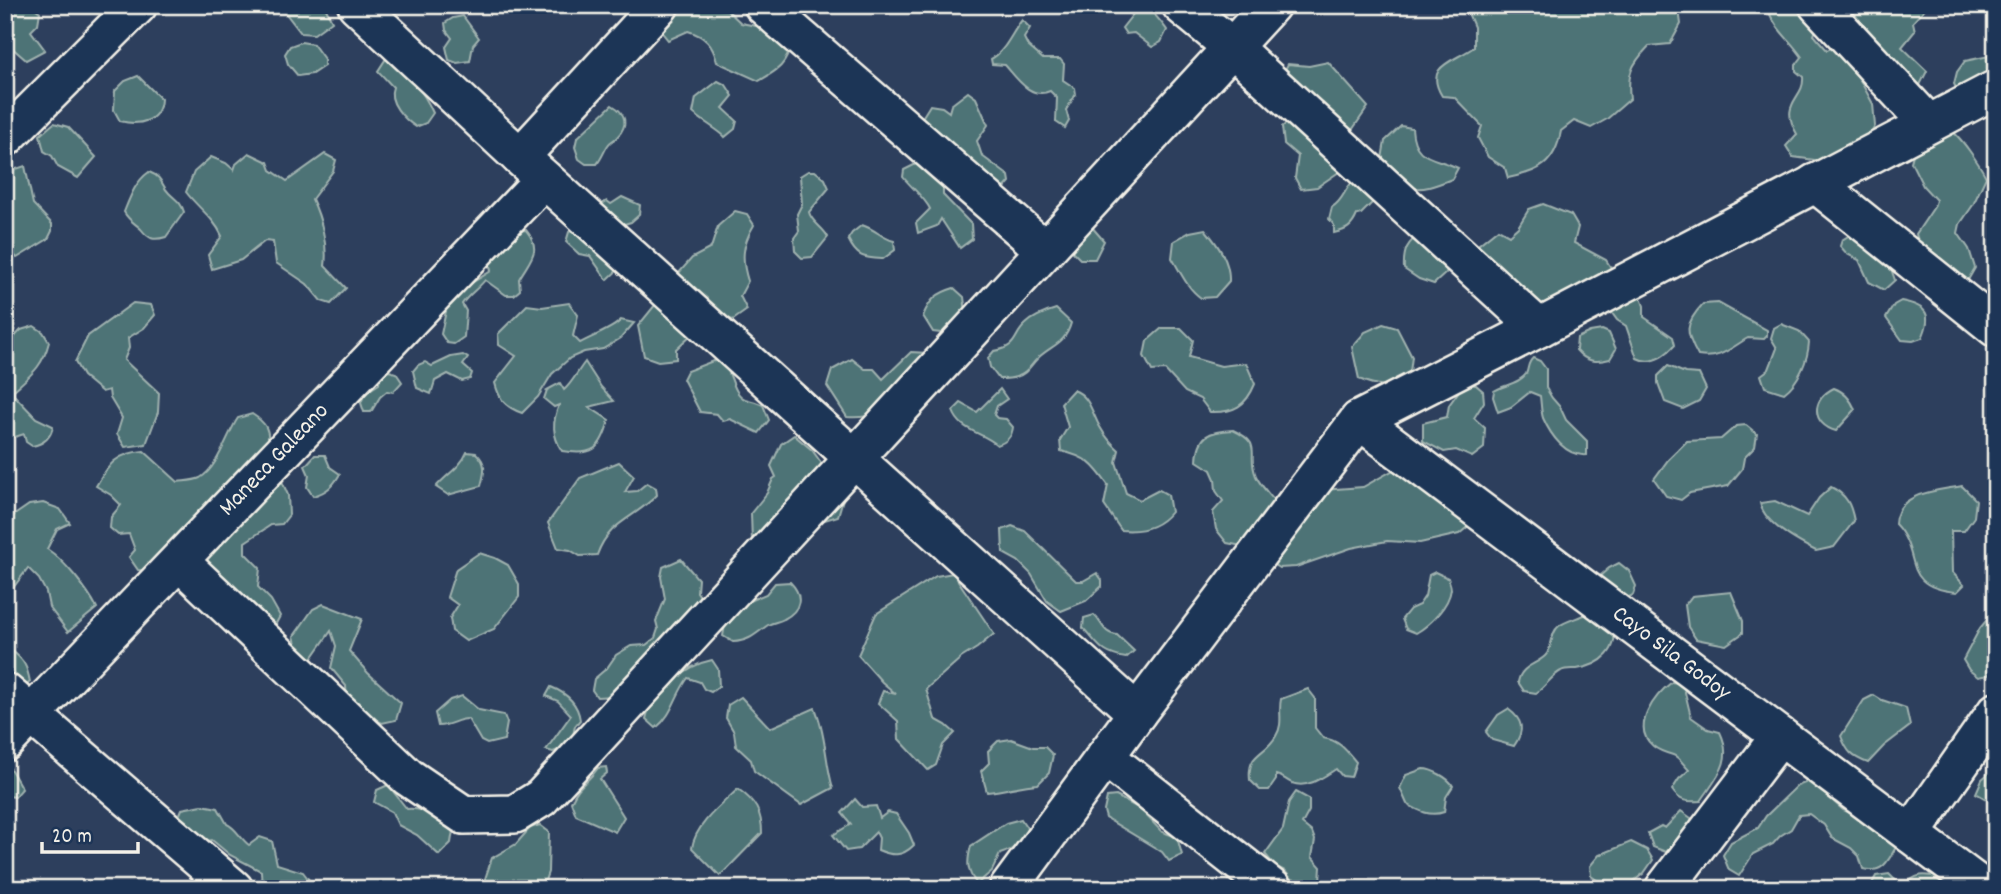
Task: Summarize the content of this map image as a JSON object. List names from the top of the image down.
{
  "streets": {
    "street": ["Maneca Galeano", "Cayo Sila Godoy"]
  },
  "scale_bar": "20 m"
}
